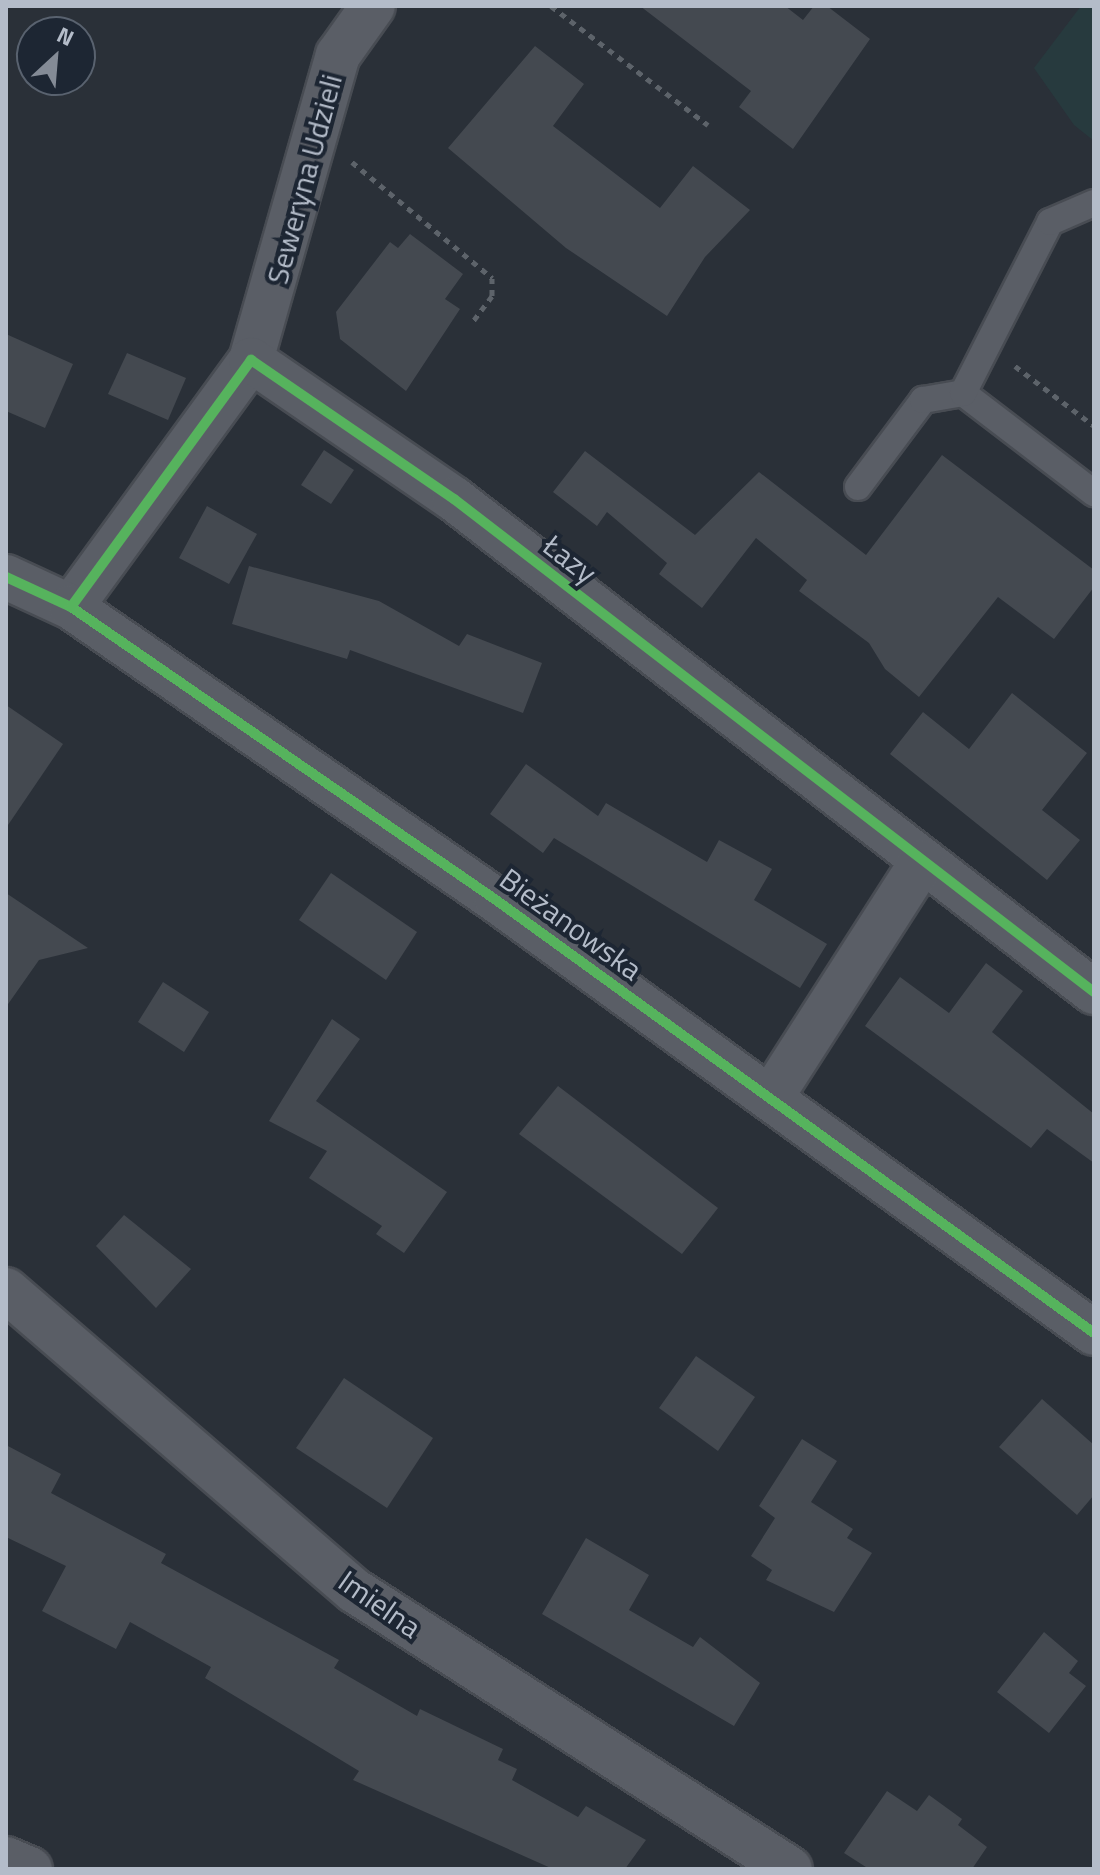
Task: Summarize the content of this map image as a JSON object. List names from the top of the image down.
{
  "streets": {
    "street": [
      "Seweryna Udzieli",
      "Łazy",
      "Bieżanowska",
      "Imielna"
    ]
  },
  "crossings": [
    ["Seweryna Udzieli", "Łazy"]
  ],
  "north": "top right"
}
